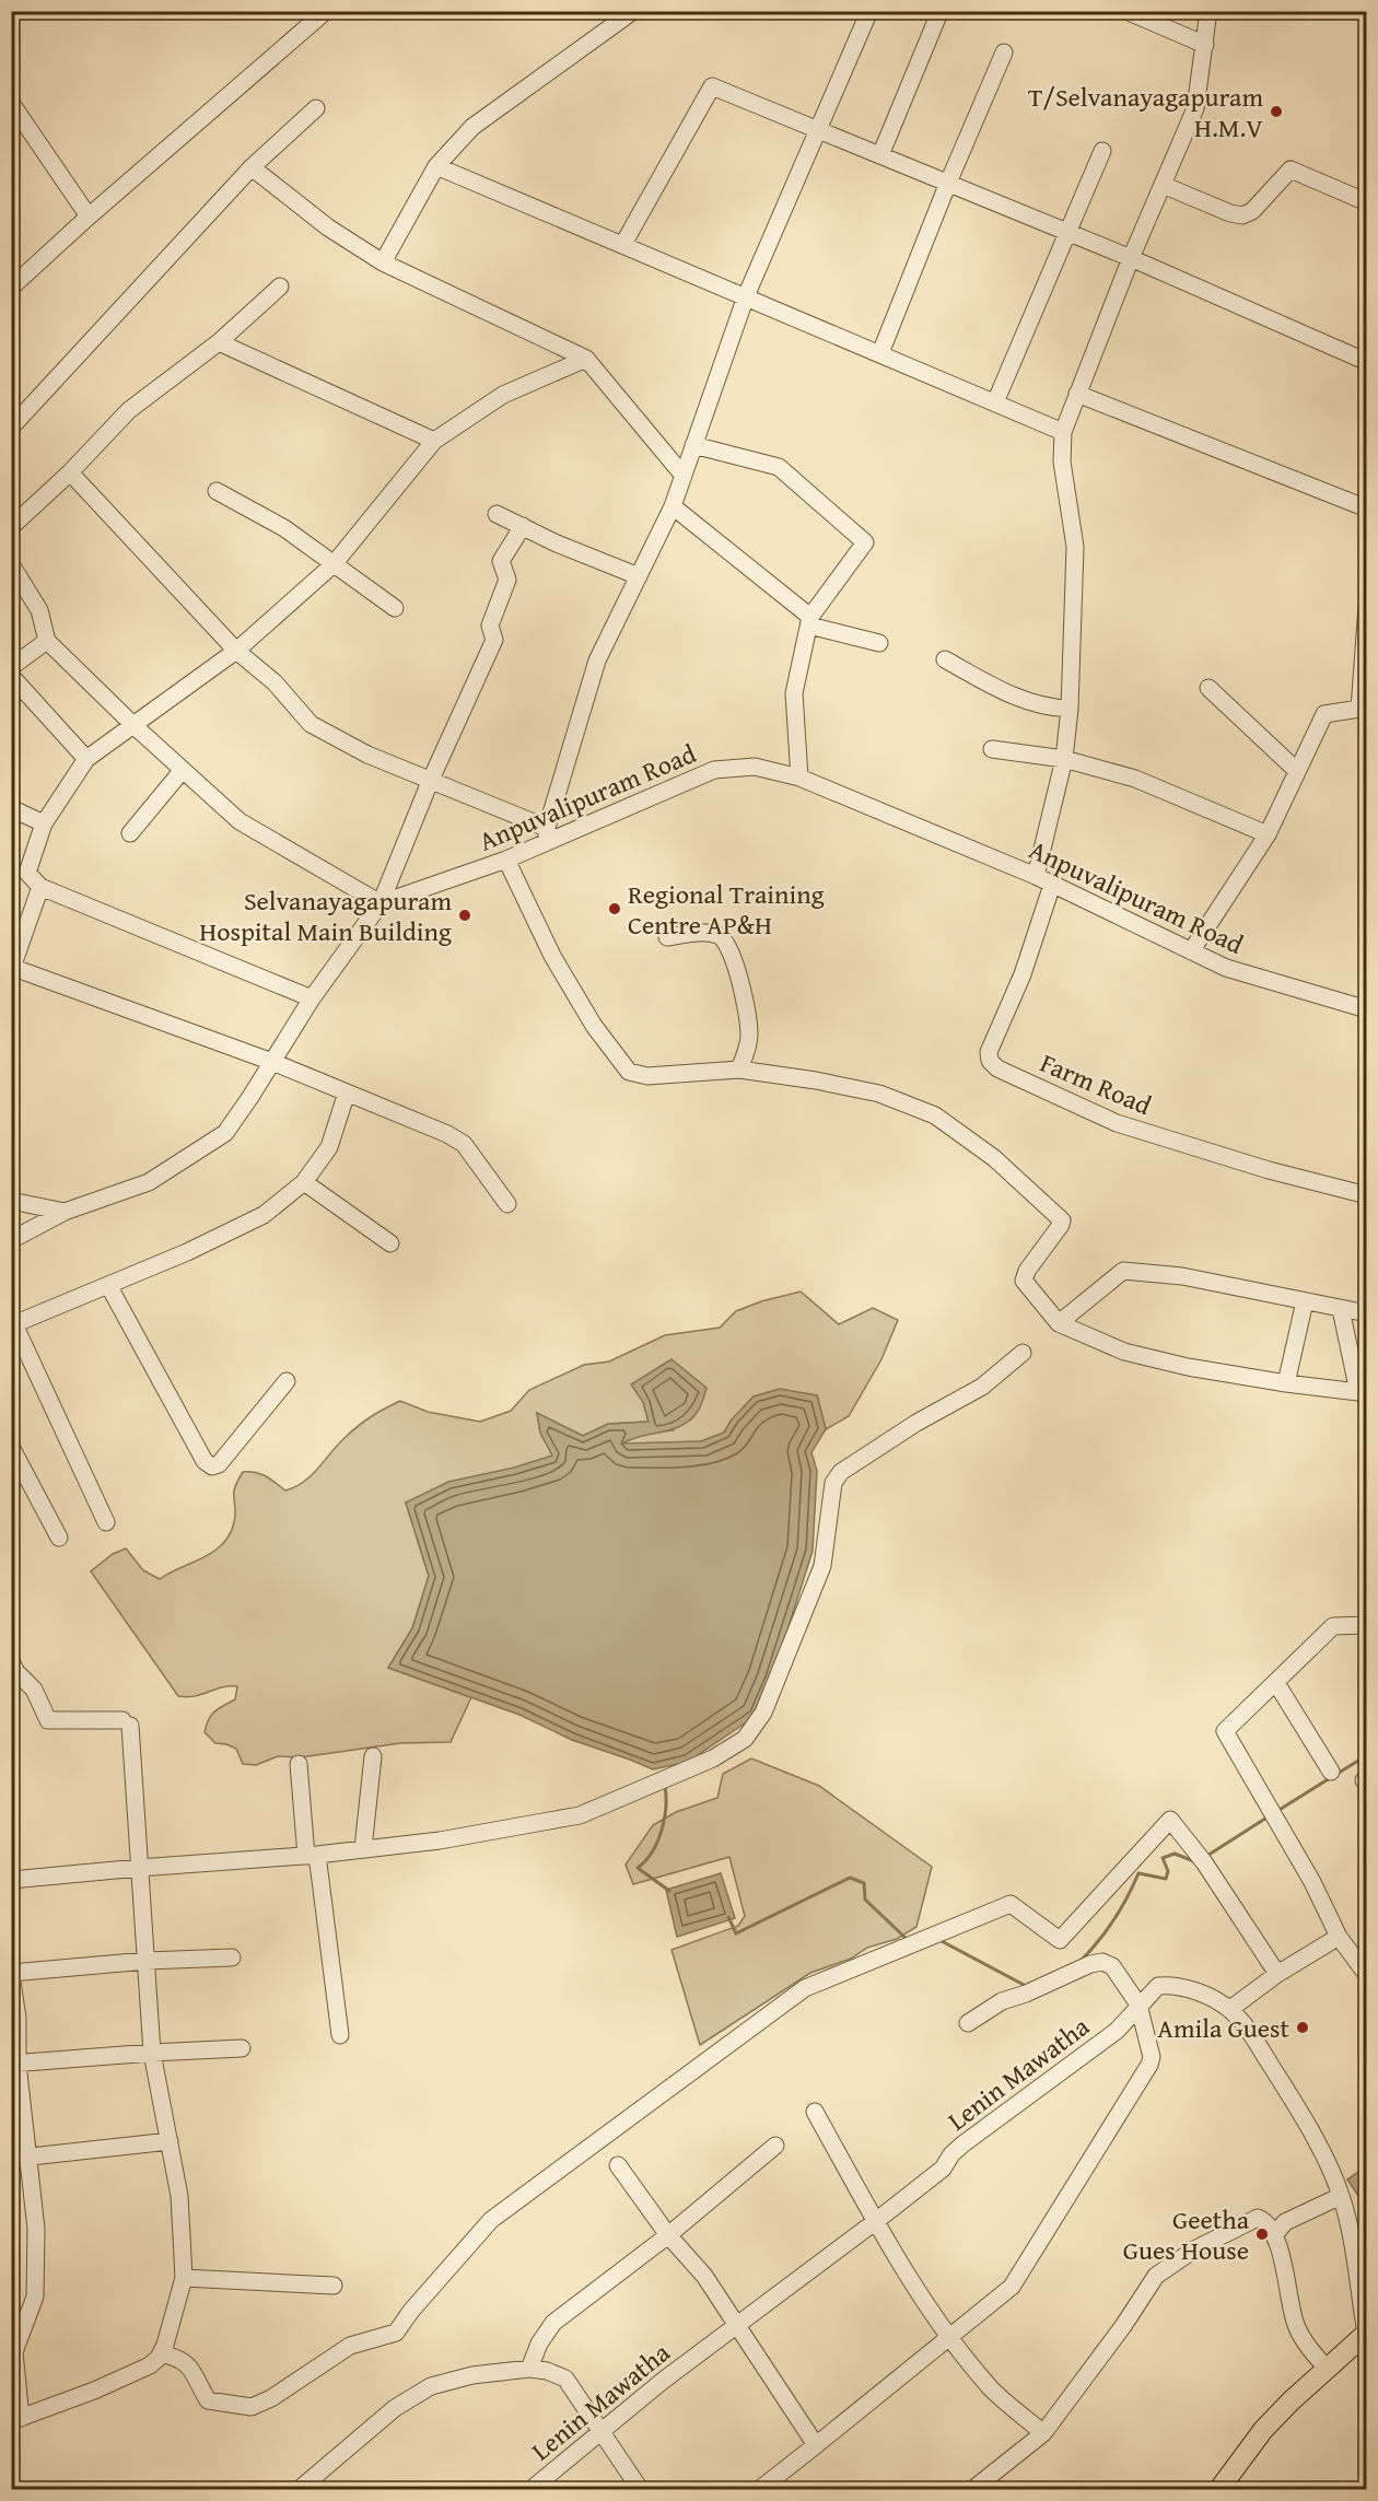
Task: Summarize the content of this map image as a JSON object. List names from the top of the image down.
{
  "streets": {
    "street": ["Anpuvalipuram Road", "Farm Road", "Lenin Mawatha"]
  },
  "crossings": [
    ["Anpuvalipuram Road", "Farm Road"]
  ],
  "places": [
    "T/Selvanayagapuram H.M.V",
    "Regional Training Centre AP&H",
    "Selvanayagapuram Hospital Main Building",
    "Amila Guest",
    "Geetha Gues House"
  ]
}
